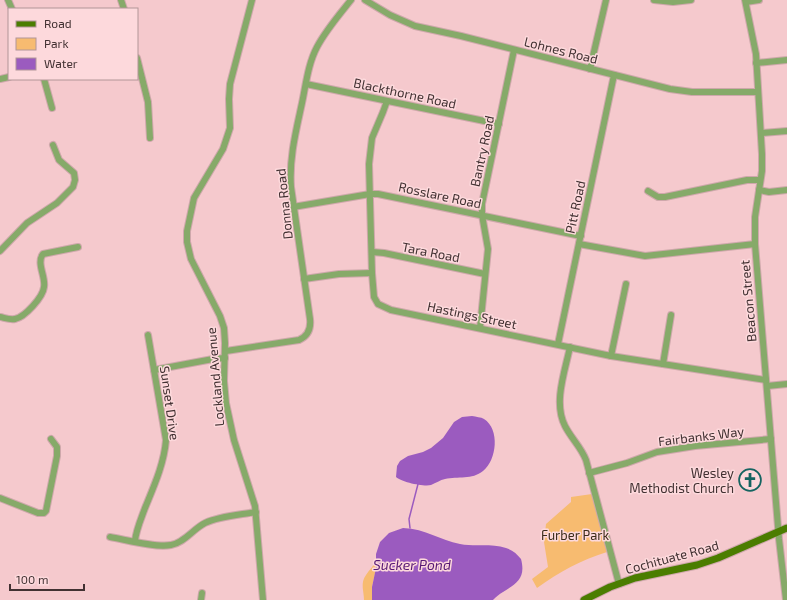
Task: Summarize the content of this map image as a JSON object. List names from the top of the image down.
{
  "streets": {
    "main road": ["Cochituate Road"],
    "street": [
      "Lohnes Road",
      "Blackthorne Road",
      "Bantry Road",
      "Rosslare Road",
      "Donna Road",
      "Pitt Road",
      "Tara Road",
      "Beacon Street",
      "Hastings Street",
      "Lockland Avenue",
      "Sunset Drive",
      "Fairbanks Way"
    ]
  },
  "crossings": [
    ["Lohnes Road", "Bantry Road"],
    ["Lohnes Road", "Pitt Road"],
    ["Lohnes Road", "Beacon Street"],
    ["Blackthorne Road", "Bantry Road"],
    ["Blackthorne Road", "Donna Road"],
    ["Blackthorne Road", "Hastings Street"],
    ["Bantry Road", "Rosslare Road"],
    ["Bantry Road", "Tara Road"],
    ["Bantry Road", "Hastings Street"],
    ["Rosslare Road", "Donna Road"],
    ["Rosslare Road", "Pitt Road"],
    ["Rosslare Road", "Hastings Street"],
    ["Donna Road", "Lockland Avenue"],
    ["Pitt Road", "Hastings Street"],
    ["Tara Road", "Hastings Street"],
    ["Beacon Street", "Hastings Street"],
    ["Beacon Street", "Fairbanks Way"],
    ["Beacon Street", "Cochituate Road"]
  ],
  "water": ["Sucker Pond"],
  "parks": ["Furber Park"],
  "places": {
    "church": ["Wesley Methodist Church"]
  },
  "legend": ["Road", "Park", "Water"],
  "scale_bar": "100 m"
}
